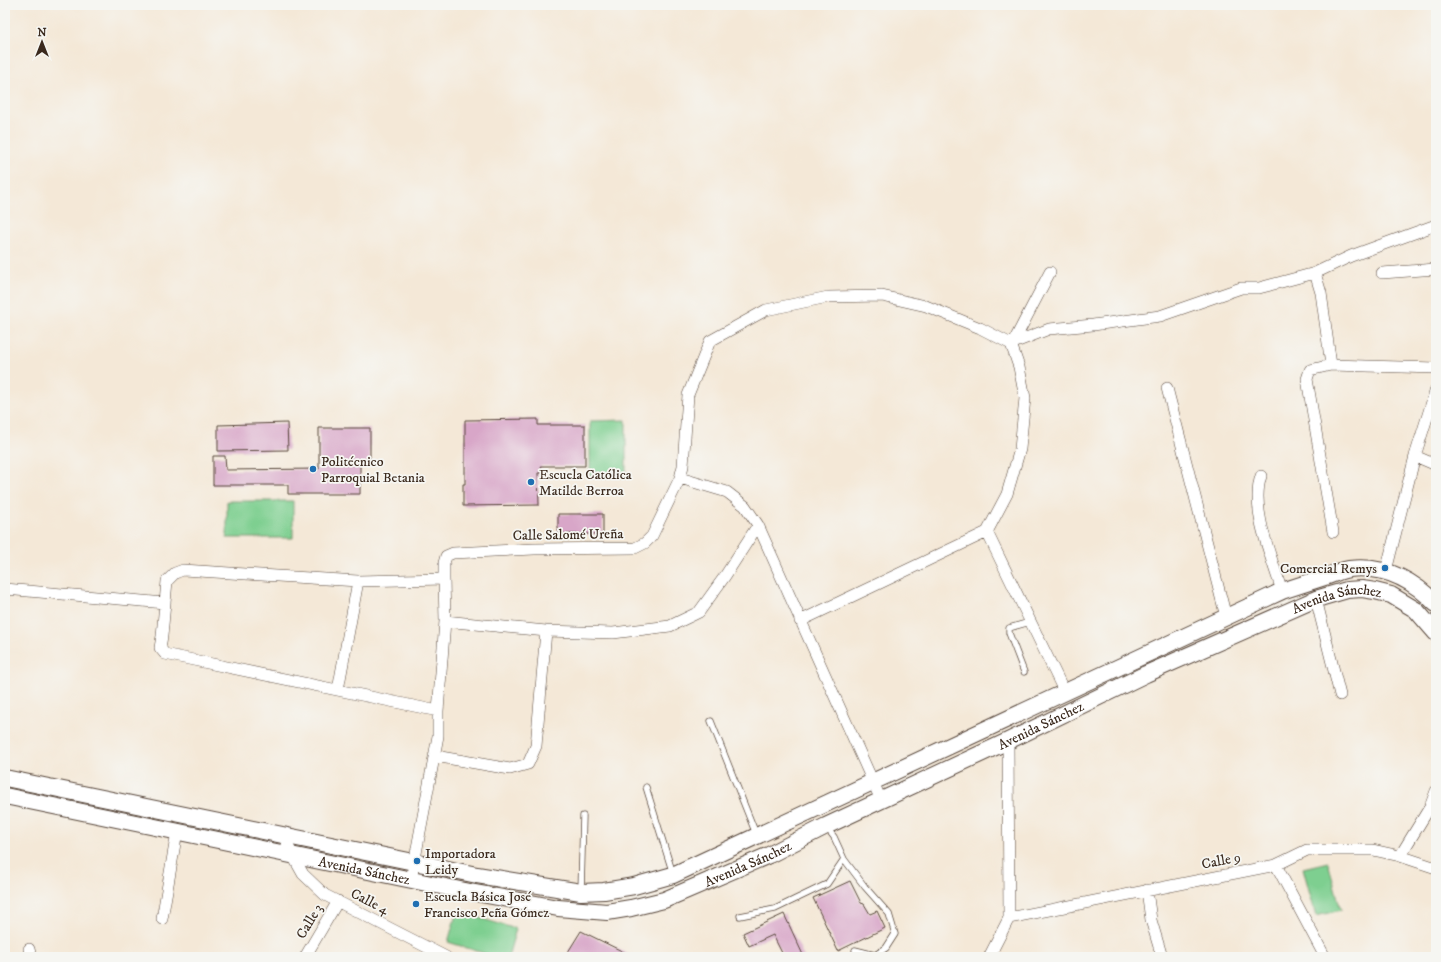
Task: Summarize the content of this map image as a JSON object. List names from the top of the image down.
{
  "streets": {
    "street": [
      "Calle Salomé Ureña",
      "Avenida Sánchez",
      "Calle 9",
      "Calle 4",
      "Calle 3"
    ]
  },
  "crossings": [
    ["Calle Salomé Ureña", "Avenida Sánchez"],
    ["Avenida Sánchez", "Calle 4"],
    ["Calle 4", "Calle 3"]
  ],
  "places": [
    "Politécnico Parroquial Betania",
    "Escuela Católica Matilde Berroa",
    "Comercial Remys",
    "Importadora Leidy",
    "Escuela Básica José Francisco Peña Gómez"
  ],
  "north": "top"
}
